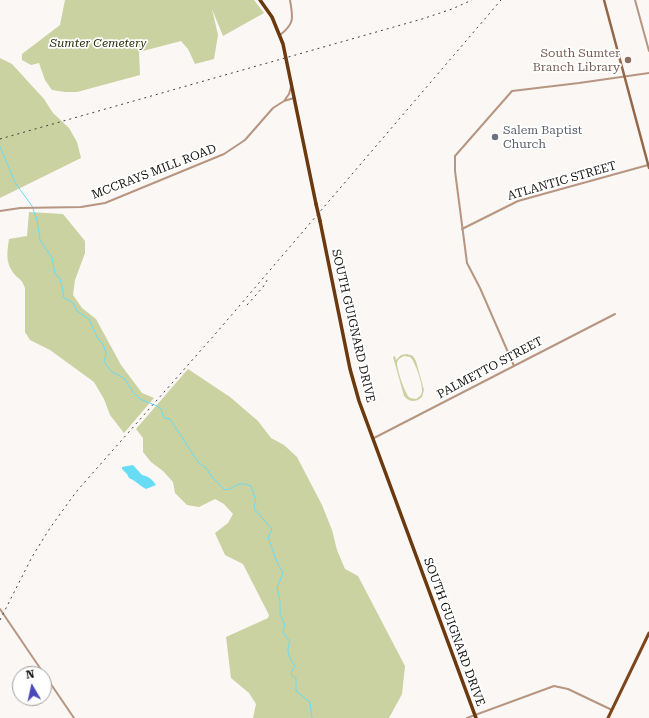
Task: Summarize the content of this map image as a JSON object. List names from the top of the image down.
{
  "streets": {
    "highway": ["SOUTH GUIGNARD DRIVE"],
    "street": ["MCCRAYS MILL ROAD", "ATLANTIC STREET", "PALMETTO STREET"]
  },
  "crossings": [
    ["MCCRAYS MILL ROAD", "SOUTH GUIGNARD DRIVE"],
    ["SOUTH GUIGNARD DRIVE", "PALMETTO STREET"]
  ],
  "parks": ["Sumter Cemetery"],
  "places": ["South Sumter Branch Library", "Salem Baptist Church"],
  "north": "top"
}
